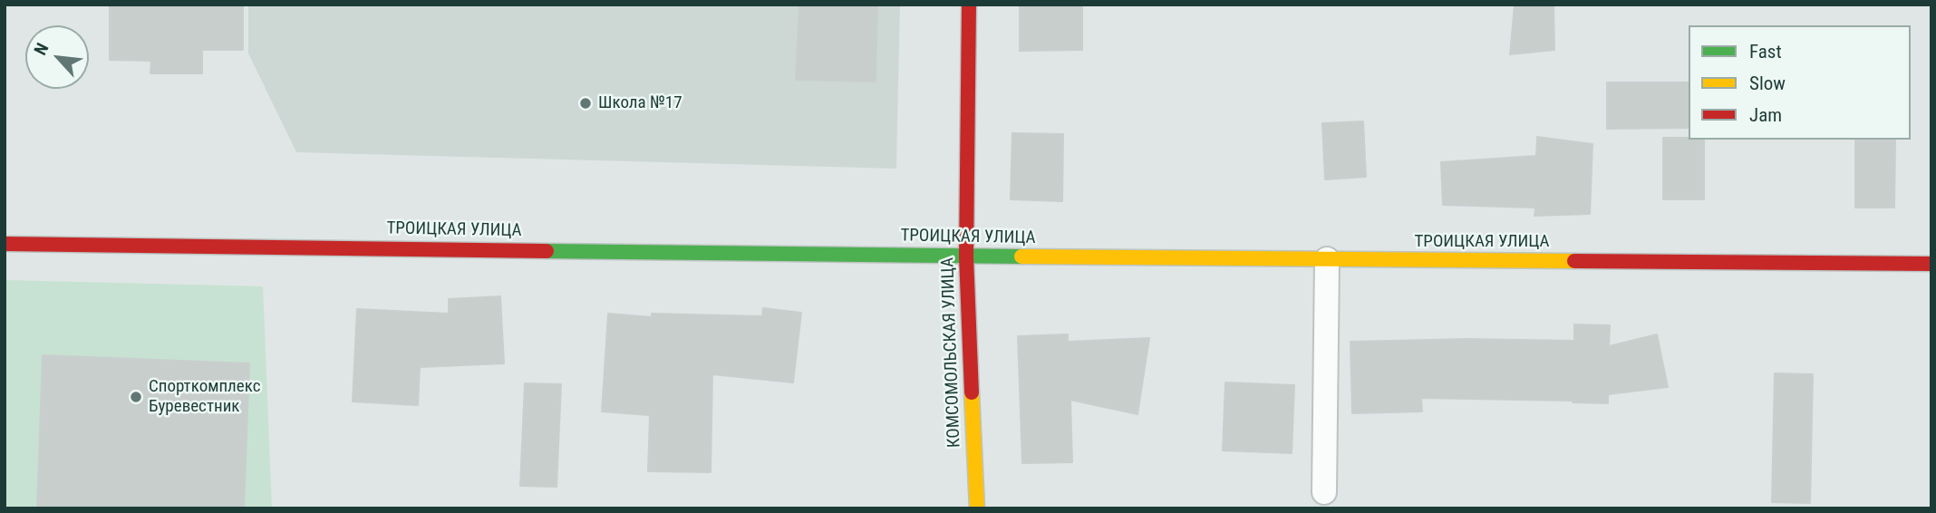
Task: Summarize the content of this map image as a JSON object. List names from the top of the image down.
{
  "streets": {
    "street": ["ТРОИЦКАЯ УЛИЦА", "КОМСОМОЛЬСКАЯ УЛИЦА"]
  },
  "crossings": [
    ["ТРОИЦКАЯ УЛИЦА", "КОМСОМОЛЬСКАЯ УЛИЦА"]
  ],
  "places": ["Школа №17", "Cпорткомплекс Буревестник"],
  "legend": ["Fast", "Slow", "Jam"],
  "north": "top left"
}
